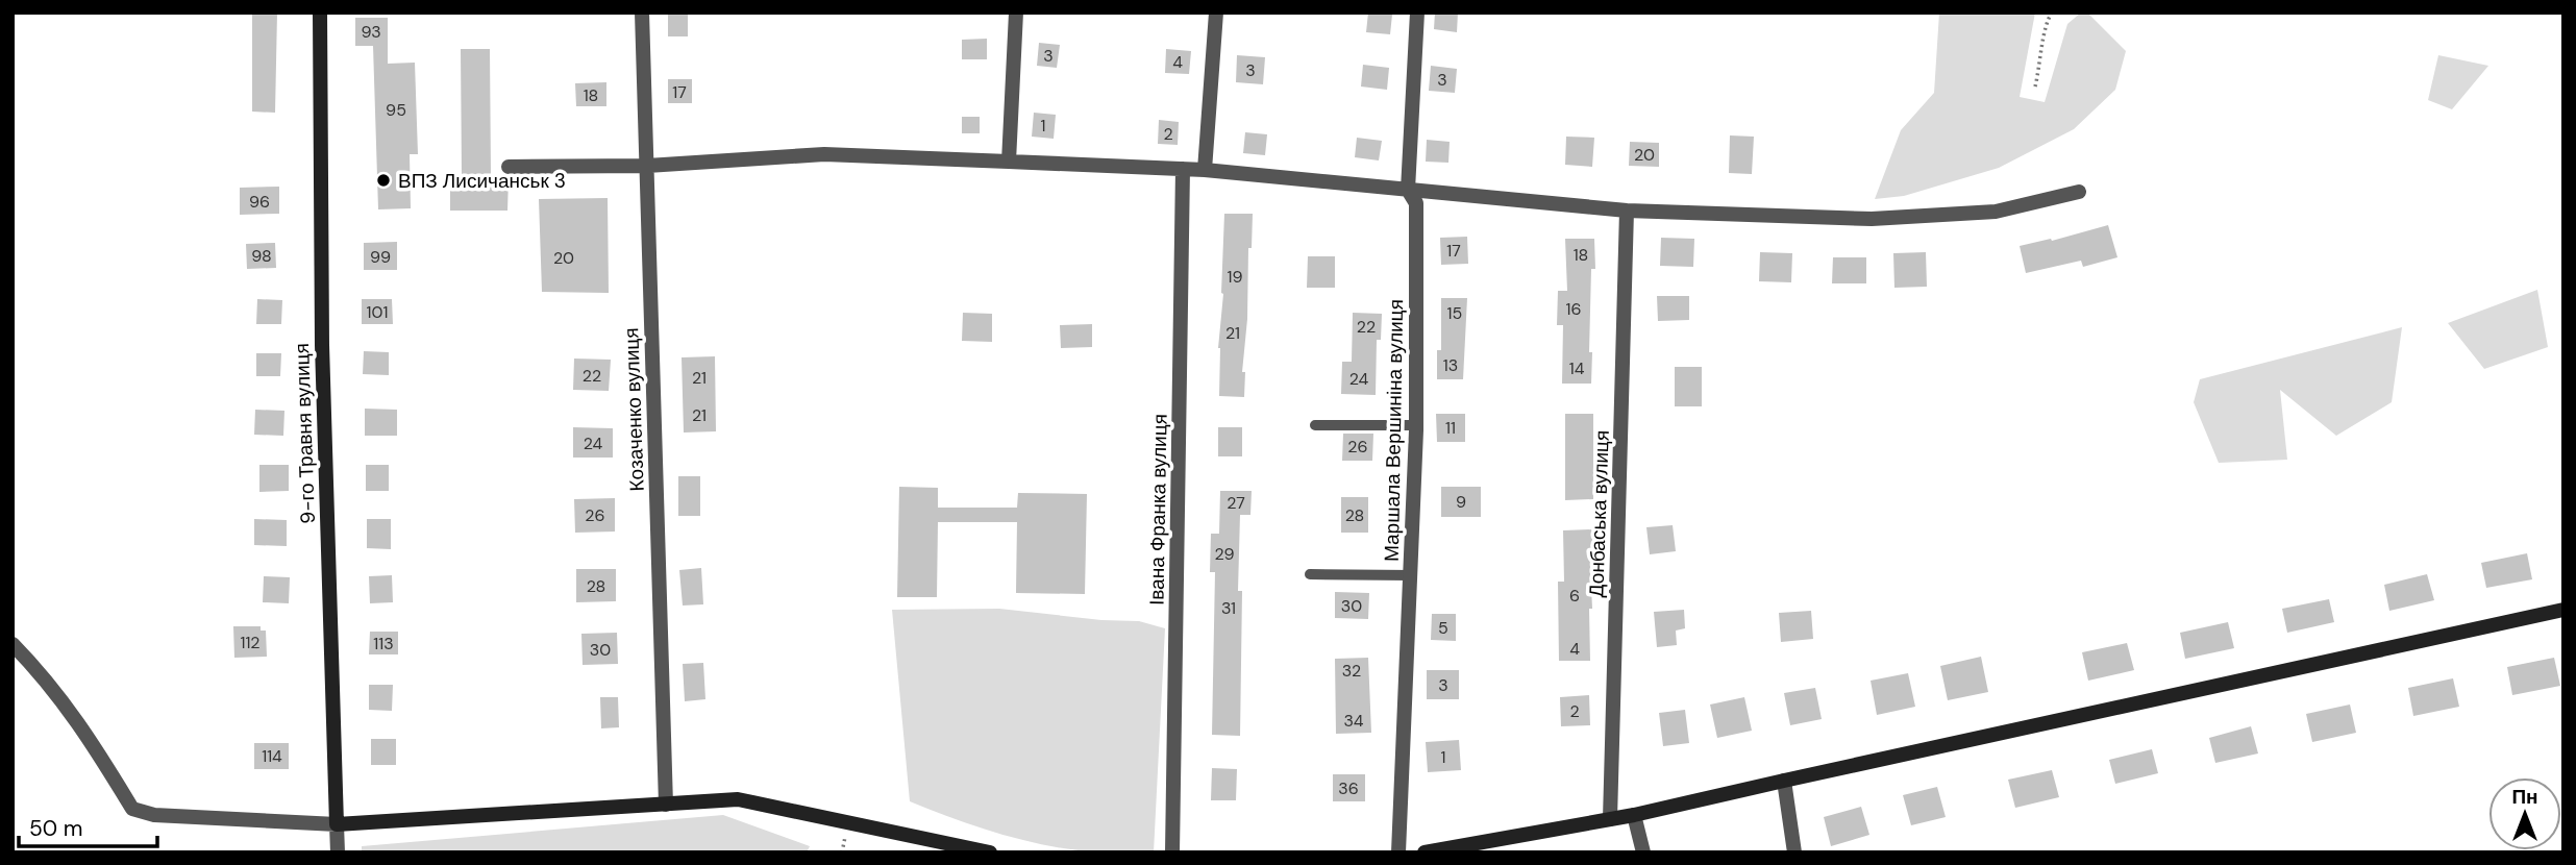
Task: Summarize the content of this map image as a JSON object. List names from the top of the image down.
{
  "streets": {
    "main road": ["9-го Травня вулиця"],
    "street": [
      "Козаченко вулиця",
      "Маршала Вершиніна вулиця",
      "Івана Франка вулиця",
      "Донбаська вулиця"
    ]
  },
  "places": ["ВПЗ Лисичанськ 3"],
  "house_numbers": [
    "93",
    "3",
    "4",
    "3",
    "3",
    "17",
    "18",
    "95",
    "1",
    "2",
    "20",
    "96",
    "17",
    "18",
    "98",
    "99",
    "20",
    "19",
    "16",
    "101",
    "15",
    "22",
    "21",
    "13",
    "14",
    "22",
    "21",
    "24",
    "21",
    "11",
    "24",
    "26",
    "9",
    "27",
    "26",
    "28",
    "29",
    "28",
    "6",
    "30",
    "31",
    "5",
    "112",
    "113",
    "4",
    "30",
    "32",
    "3",
    "2",
    "34",
    "114",
    "1",
    "36"
  ],
  "scale_bar": "50 m",
  "north": "top"
}
